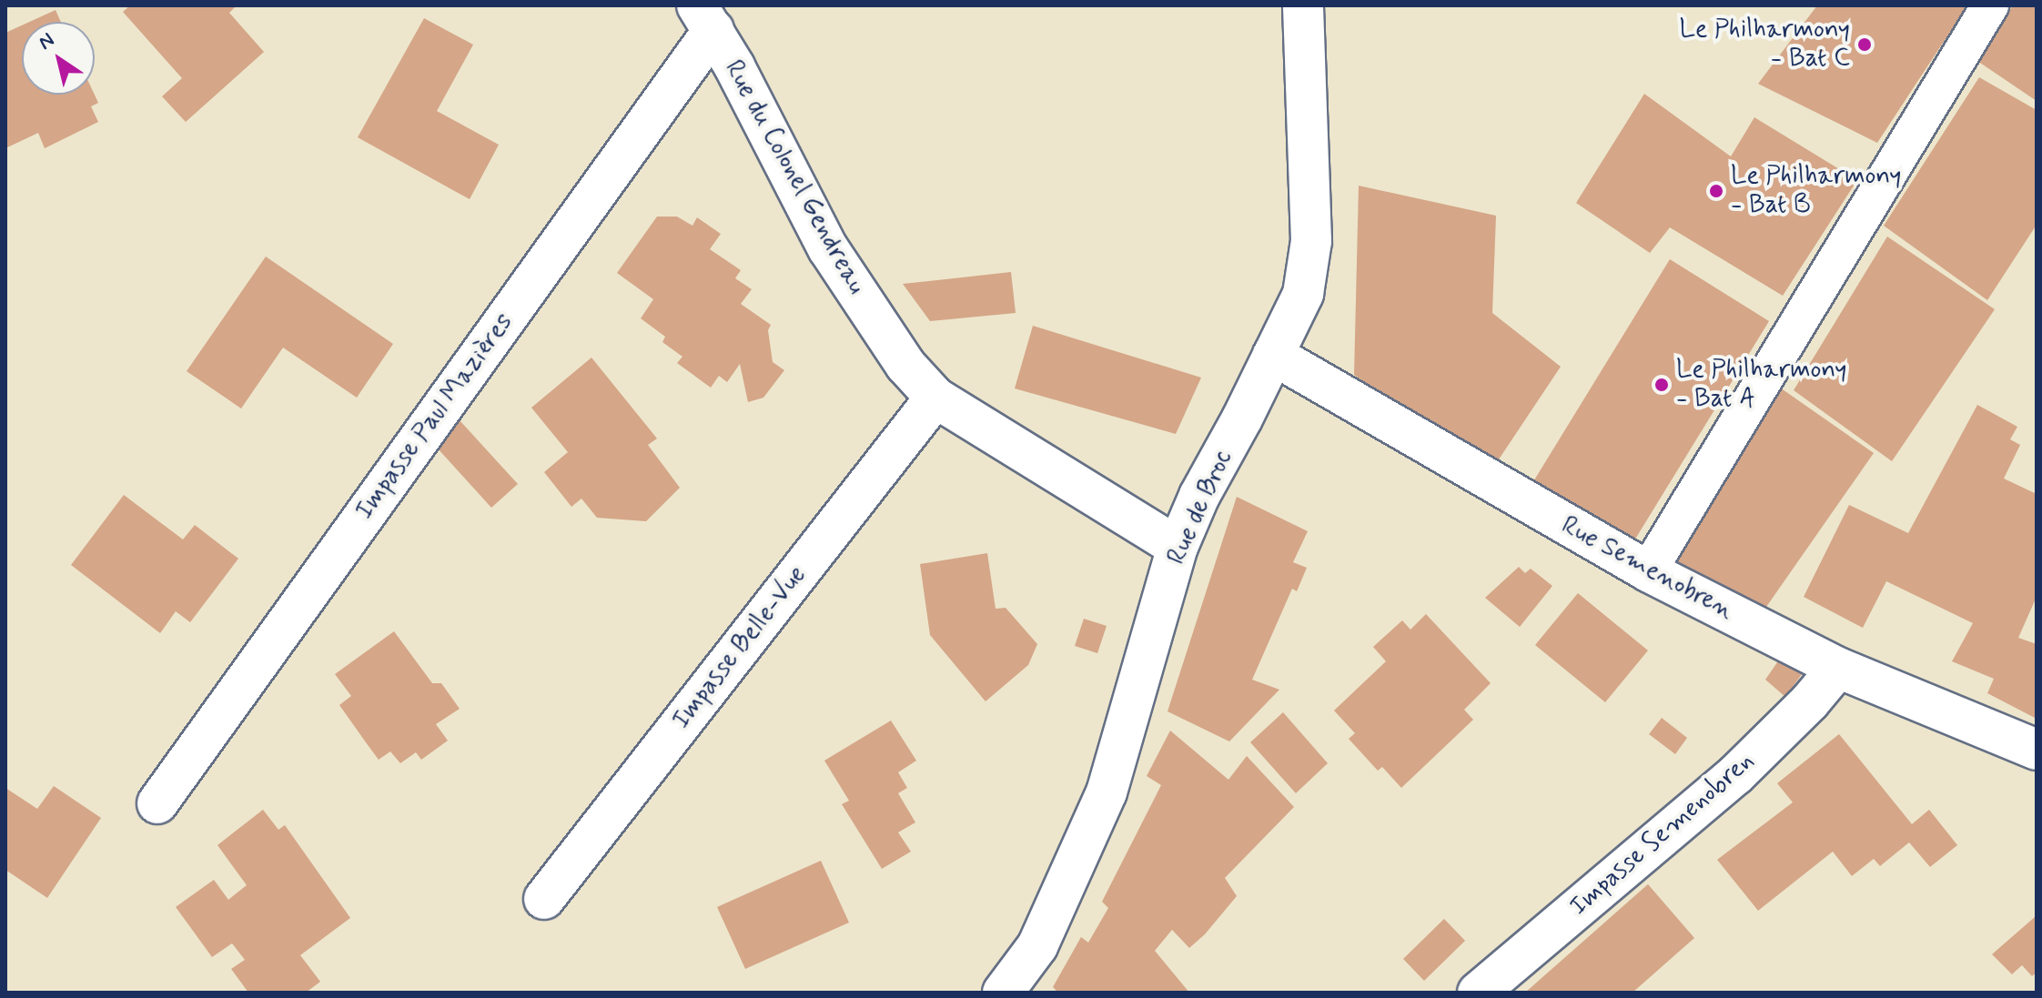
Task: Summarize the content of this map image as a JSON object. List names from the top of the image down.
{
  "streets": {
    "street": [
      "Rue du Colonel Gendreau",
      "Impasse Paul Mazières",
      "Rue de Broc",
      "Rue Semenobren",
      "Impasse Belle-Vue",
      "Impasse Semenobren"
    ]
  },
  "crossings": [
    ["Rue du Colonel Gendreau", "Impasse Paul Mazières"],
    ["Rue du Colonel Gendreau", "Rue de Broc"],
    ["Rue du Colonel Gendreau", "Impasse Belle-Vue"],
    ["Rue de Broc", "Rue Semenobren"],
    ["Rue Semenobren", "Impasse Semenobren"]
  ],
  "places": ["Le Philharmony - Bat C", "Le Philharmony - Bat B", "Le Philharmony - Bat A"],
  "north": "top left"
}
